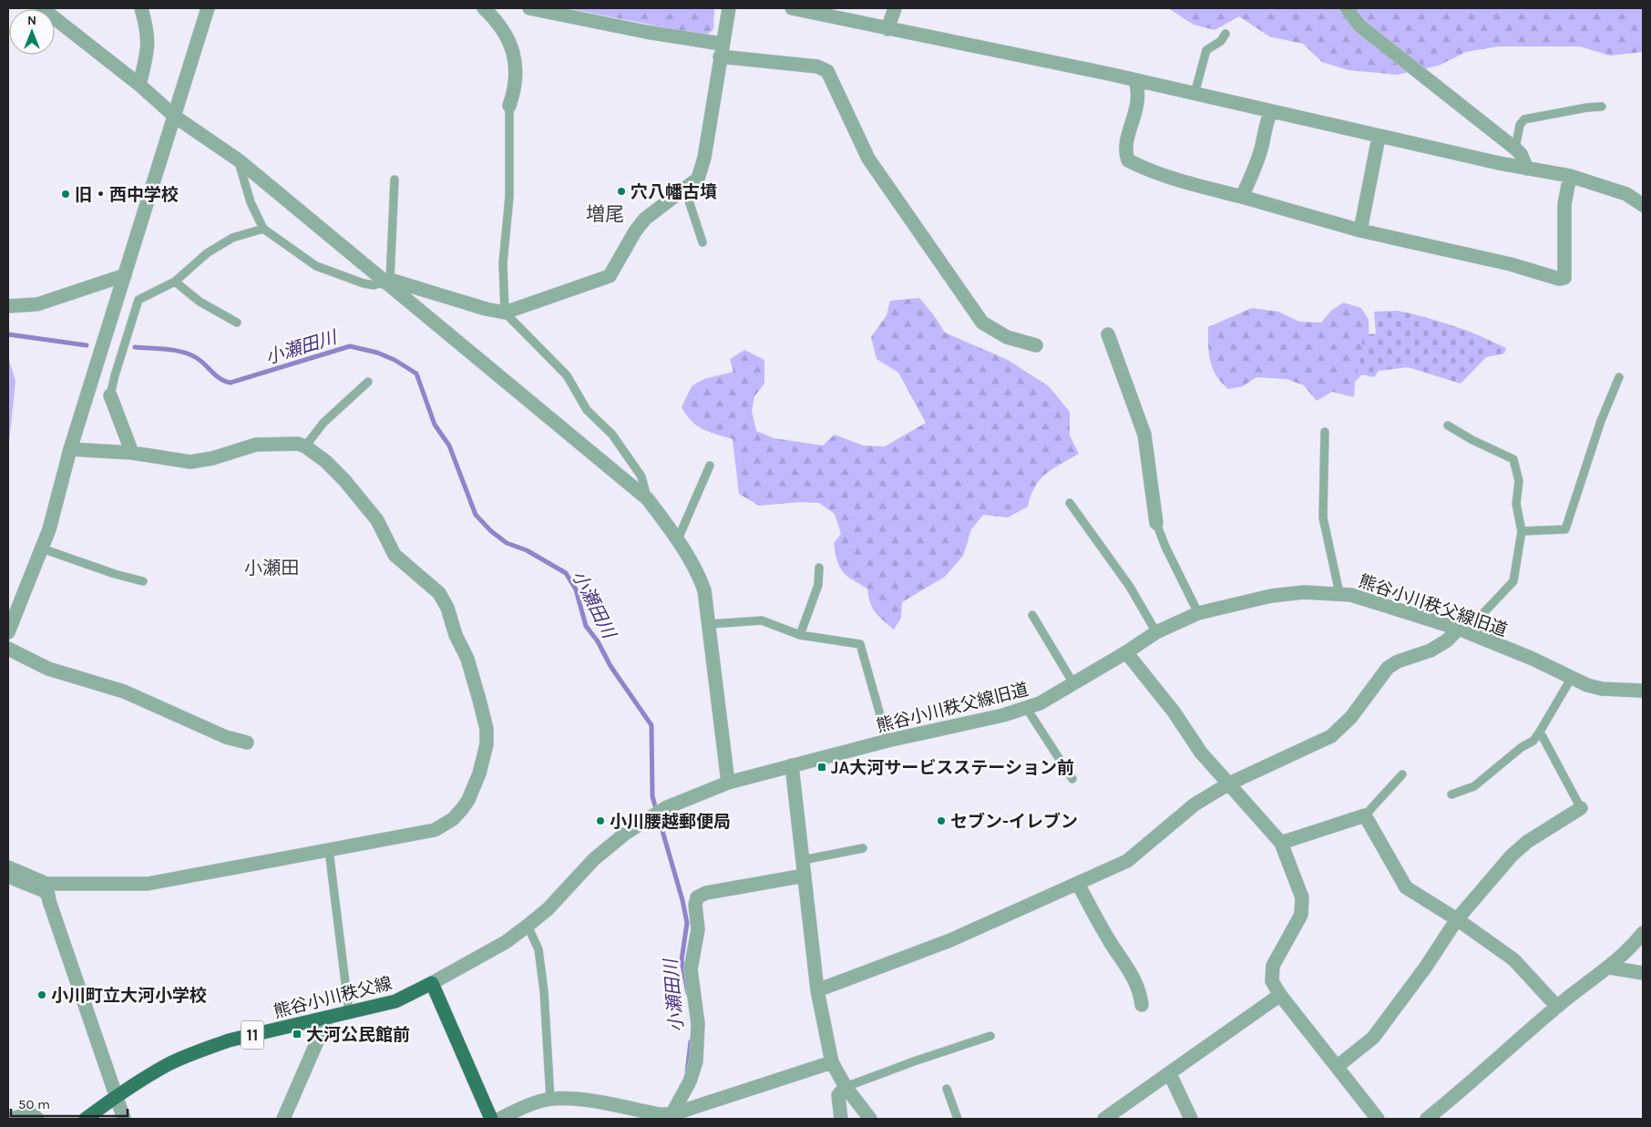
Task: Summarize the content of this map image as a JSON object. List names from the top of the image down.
{
  "streets": {
    "main road": ["熊谷小川秩父線", "11"],
    "street": ["熊谷小川秩父線旧道"]
  },
  "crossings": [
    ["熊谷小川秩父線旧道", "熊谷小川秩父線"]
  ],
  "districts": ["増尾", "小瀬田"],
  "water": ["小瀬田川"],
  "places": {
    "other": [
      "穴八幡古墳",
      "旧・西中学校",
      "小川腰越郵便局",
      "セブン-イレブン",
      "小川町立大河小学校"
    ],
    "transit": ["JA大河サービスステーション前", "大河公民館前"]
  },
  "scale_bar": "50 m",
  "north": "top"
}
